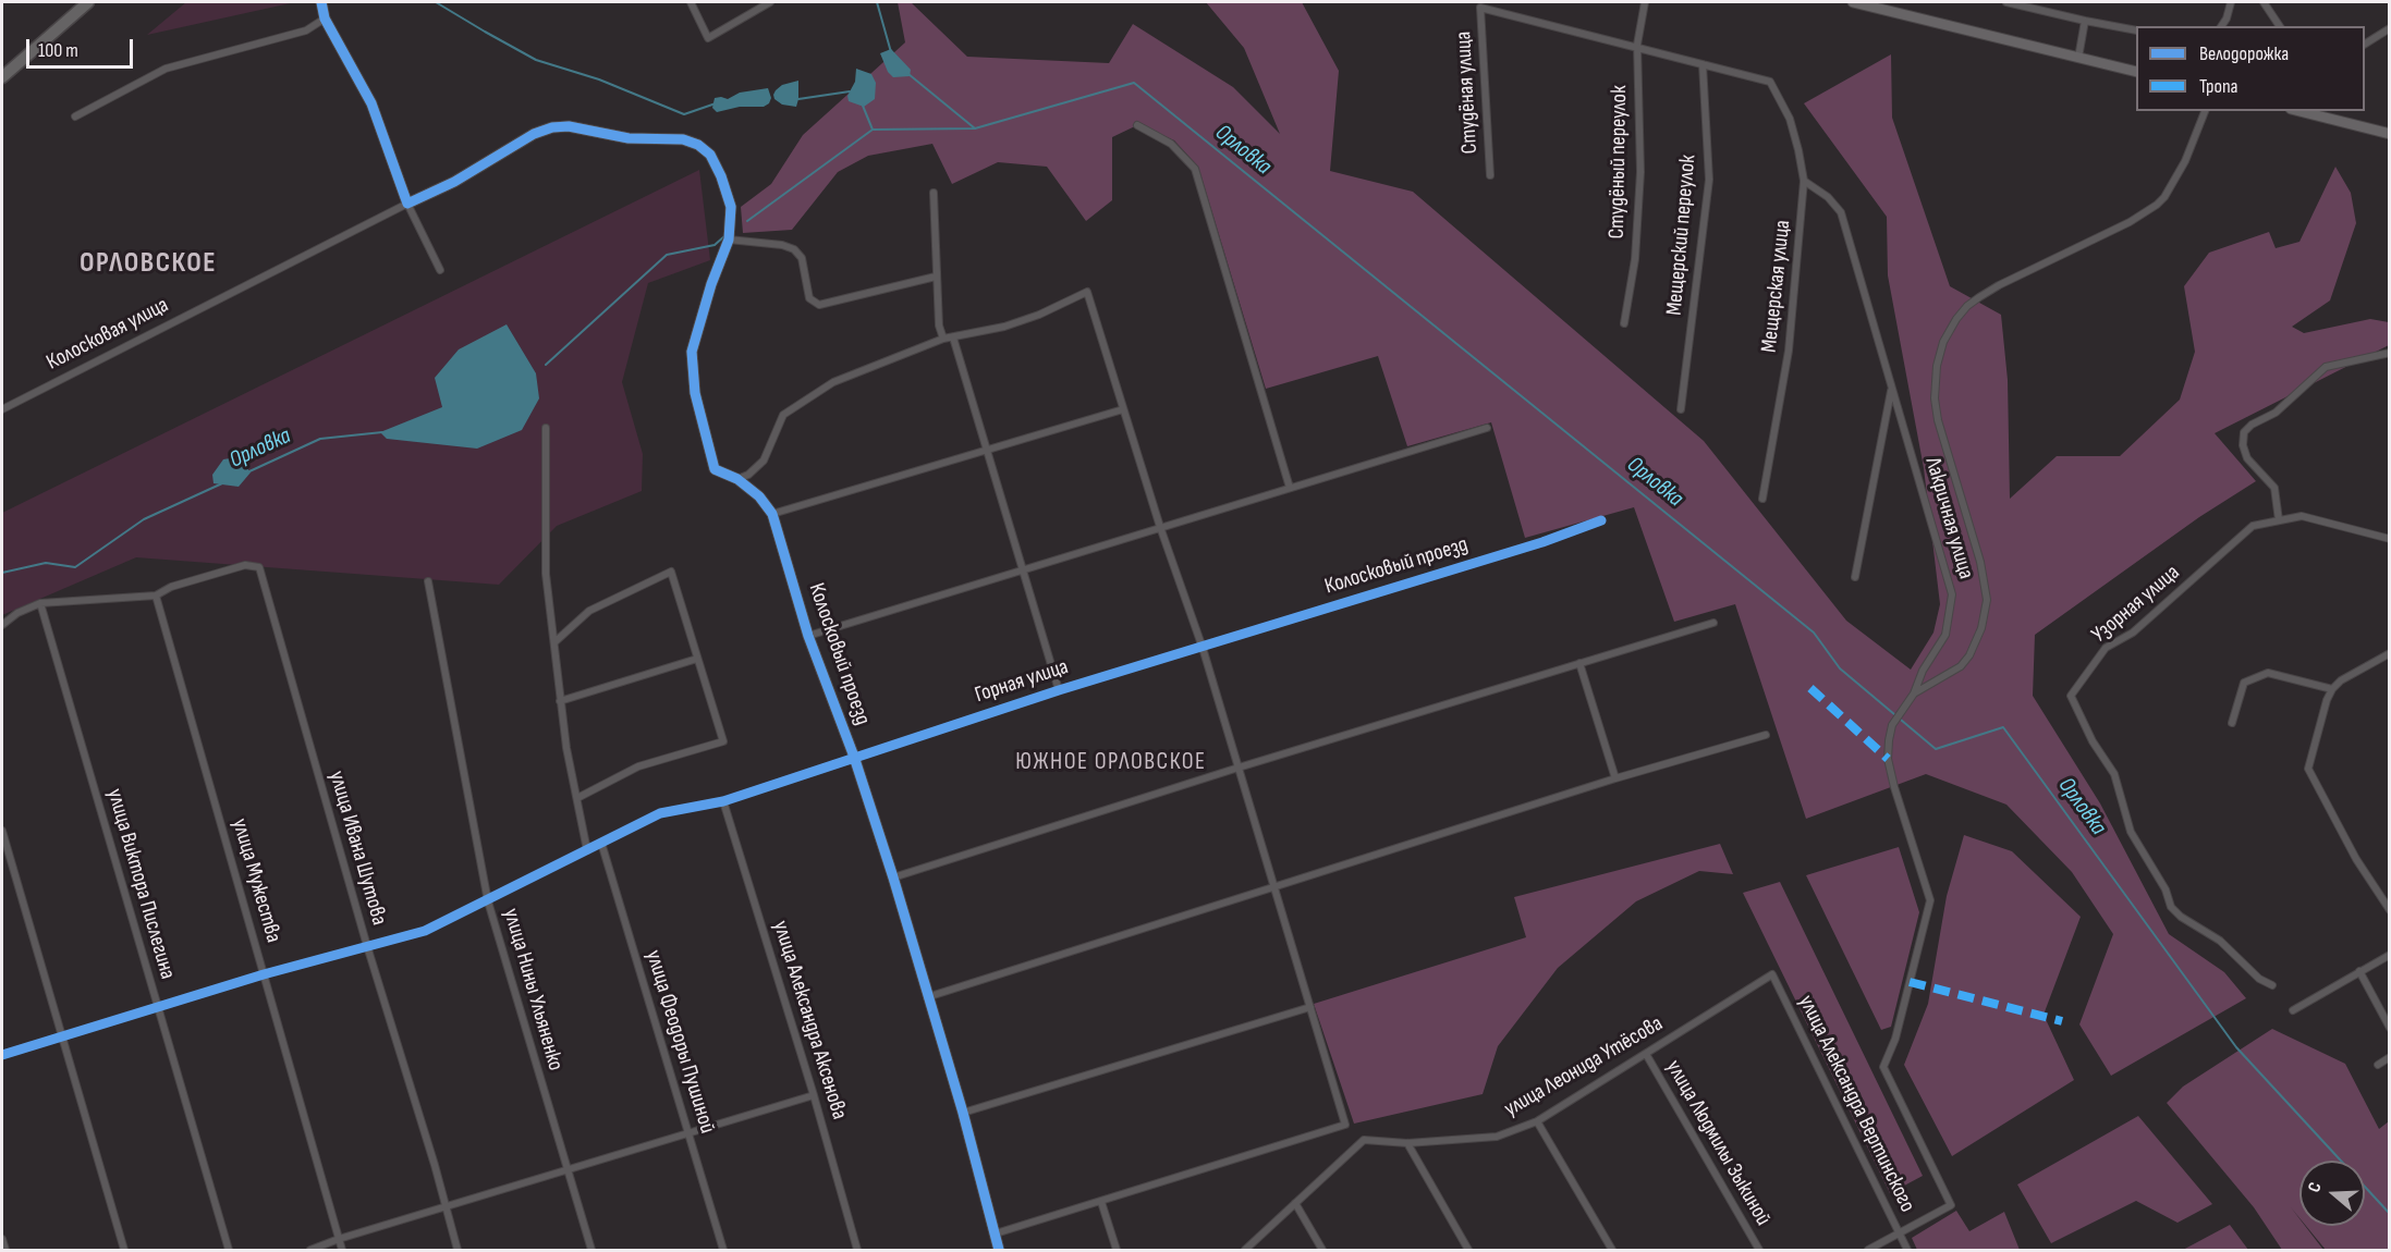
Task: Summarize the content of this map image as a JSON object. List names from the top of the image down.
{
  "streets": {
    "street": [
      "Студёная улица",
      "Студёный переулок",
      "Мещерский переулок",
      "Мещерская улица",
      "Колосковая улица",
      "Лакричная улица",
      "Колосковый проезд",
      "Узорная улица",
      "Горная улица",
      "улица Ивана Шутова",
      "улица Мужества",
      "улица Виктора Пислегина",
      "улица Нины Ульяненко",
      "улица Александра Аксенова",
      "улица Феодоры Пушиной",
      "улица Леонида Утёсова",
      "улица Александра Вертинского",
      "улица Людмилы Зыкиной"
    ]
  },
  "crossings": [
    ["Студёная улица", "Студёный переулок"],
    ["Мещерский переулок", "Мещерская улица"],
    ["Мещерская улица", "Лакричная улица"],
    ["Колосковая улица", "Колосковый проезд"],
    ["Колосковый проезд", "Горная улица"],
    ["Горная улица", "улица Ивана Шутова"],
    ["Горная улица", "улица Мужества"],
    ["Горная улица", "улица Виктора Пислегина"],
    ["Горная улица", "улица Нины Ульяненко"],
    ["Горная улица", "улица Александра Аксенова"],
    ["Горная улица", "улица Феодоры Пушиной"],
    ["улица Ивана Шутова", "улица Мужества"],
    ["улица Леонида Утёсова", "улица Александра Вертинского"],
    ["улица Леонида Утёсова", "улица Людмилы Зыкиной"]
  ],
  "districts": ["ОРЛОВСКОЕ", "ЮЖНОЕ ОРЛОВСКОЕ"],
  "water": ["Орловка"],
  "legend": ["Велодорожка", "Тропа"],
  "scale_bar": "100 m",
  "north": "left"
}
